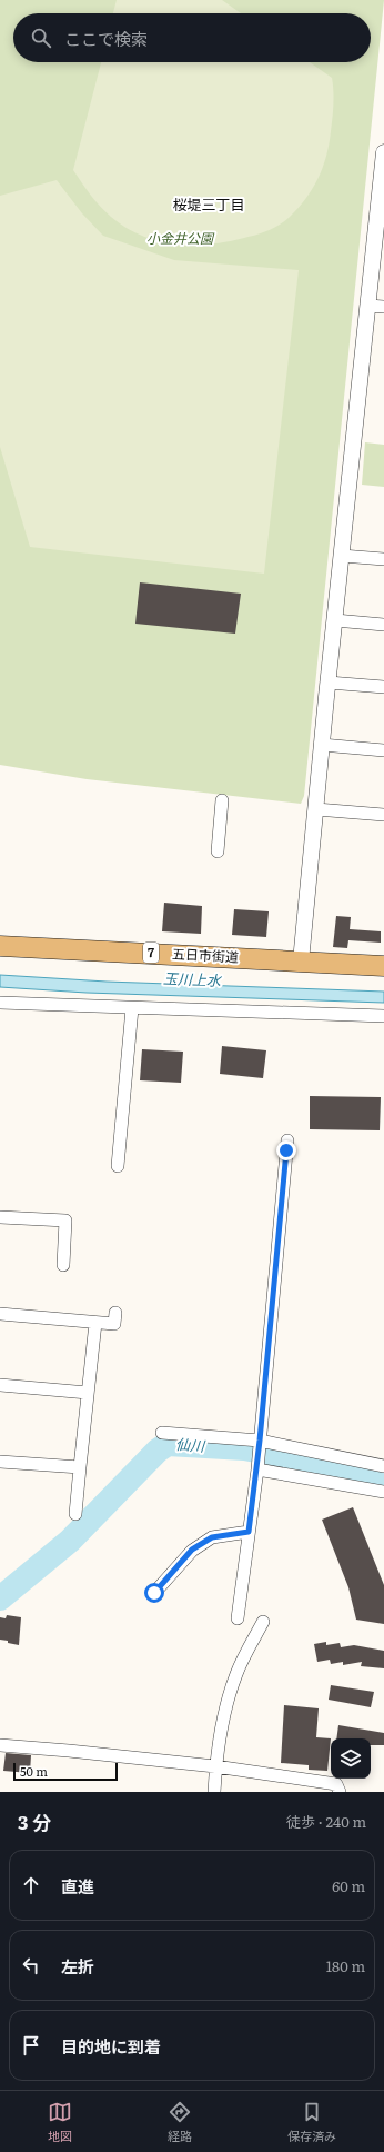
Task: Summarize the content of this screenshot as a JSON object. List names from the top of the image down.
{
  "streets": {
    "main road": ["7", "五日市街道"]
  },
  "districts": ["桜堤三丁目"],
  "water": ["玉川上水", "仙川"],
  "parks": ["小金井公園"],
  "scale_bar": "50 m",
  "page": {
    "search": "ここで検索",
    "scale": "50 m",
    "heading": ["3 分", "徒歩 · 240 m"],
    "list": [
      ["直進", "60 m"],
      ["左折", "180 m"],
      "目的地に到着"
    ],
    "nav": ["地図", "経路", "保存済み"]
  }
}
